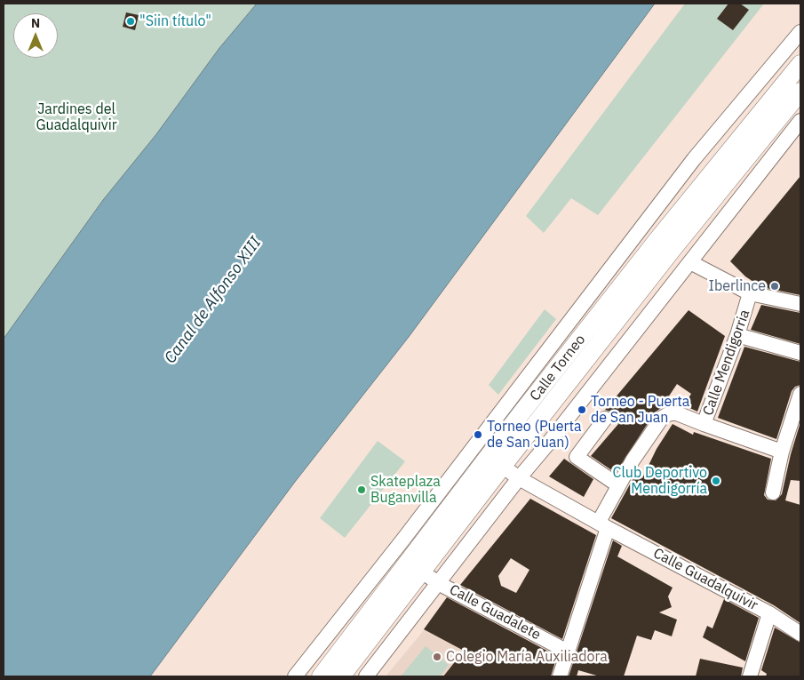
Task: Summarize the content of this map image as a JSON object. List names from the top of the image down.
{
  "streets": {
    "main road": ["Calle Torneo"],
    "street": ["Calle Mendigorria", "Calle Guadalquivir", "Calle Guadalete"]
  },
  "crossings": [
    ["Calle Torneo", "Calle Guadalquivir"],
    ["Calle Torneo", "Calle Guadalete"]
  ],
  "water": ["Canal de Alfonso XIII"],
  "parks": ["Jardines del Guadalquivir"],
  "places": [
    "\"Siin título\"",
    "Iberlince",
    "Torneo - Puerta de San Juan",
    "Torneo (Puerta de San Juan)",
    "Club Deportivo Mendigorría",
    "Skateplaza Buganvilla",
    "Colegio María Auxiliadora"
  ],
  "north": "top"
}
